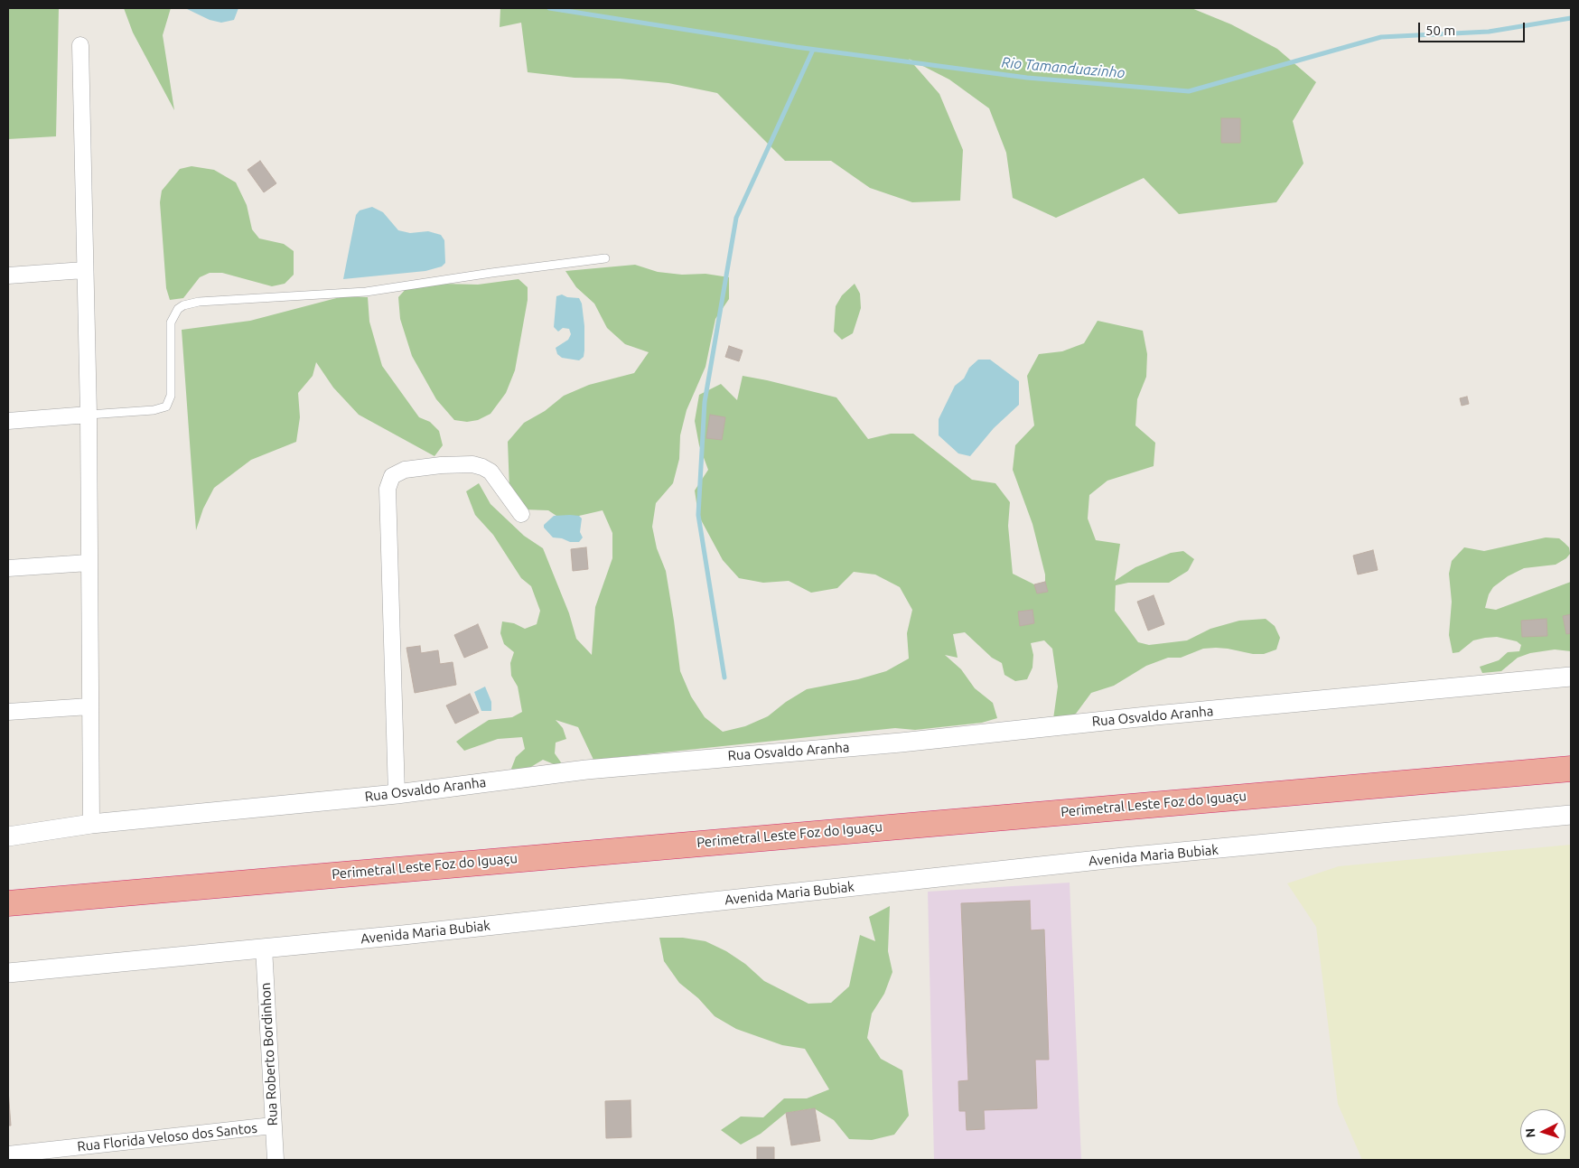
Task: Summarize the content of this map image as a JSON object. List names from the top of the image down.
{
  "streets": {
    "highway": ["Perimetral Leste Foz do Iguaçu"],
    "street": [
      "Rua Osvaldo Aranha",
      "Avenida Maria Bubiak",
      "Rua Roberto Bordinhon",
      "Rua Florida Veloso dos Santos"
    ]
  },
  "crossings": [
    ["Avenida Maria Bubiak", "Rua Roberto Bordinhon"],
    ["Rua Roberto Bordinhon", "Rua Florida Veloso dos Santos"]
  ],
  "water": ["Rio Tamanduazinho"],
  "scale_bar": "50 m",
  "north": "left"
}
